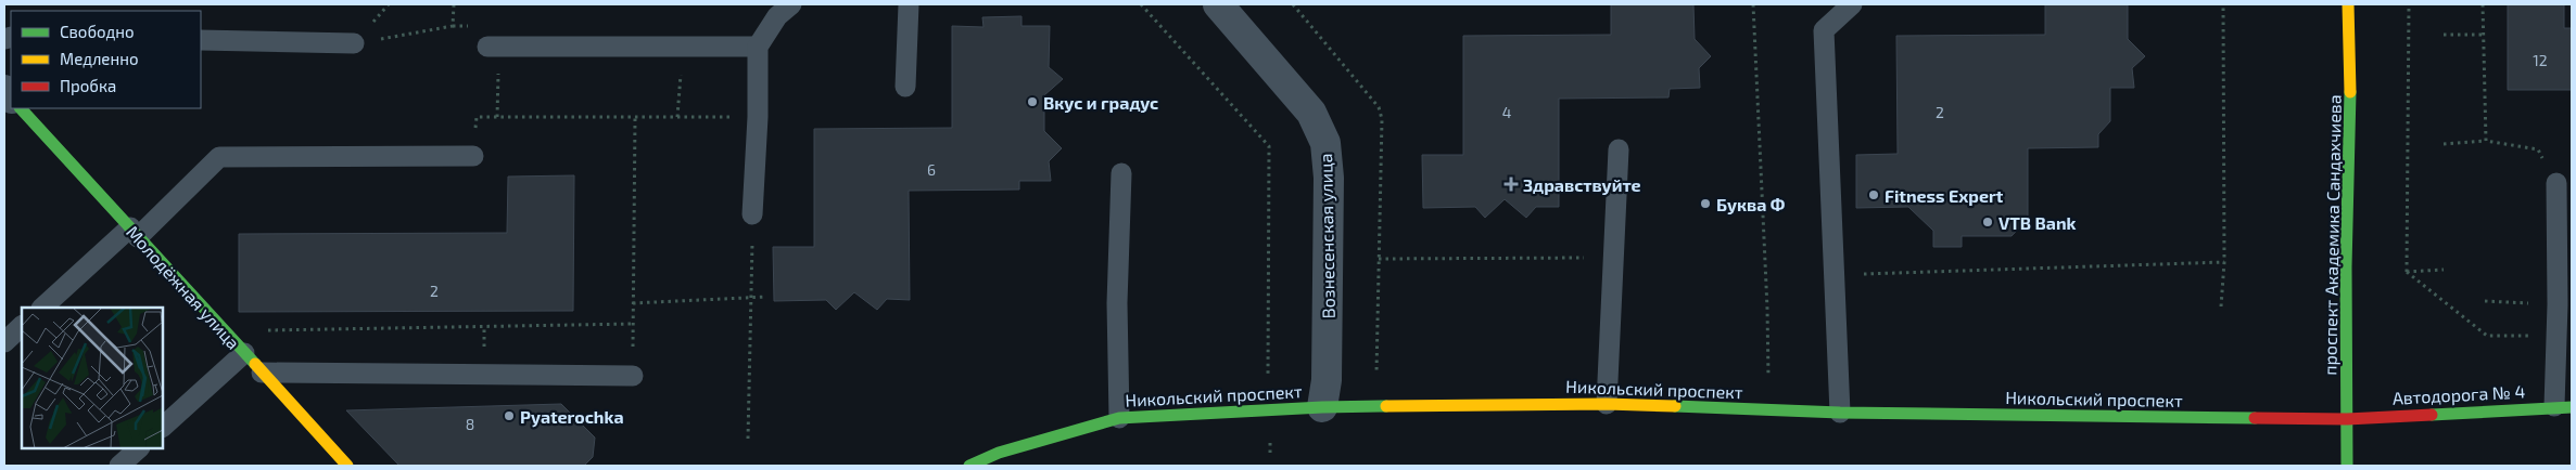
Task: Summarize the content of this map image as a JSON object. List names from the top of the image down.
{
  "streets": {
    "main road": [
      "проспект Академика Сандахчиева",
      "Молодёжная улица",
      "Никольский проспект",
      "Автодорога № 4"
    ],
    "street": ["Вознесенская улица"]
  },
  "crossings": [
    ["проспект Академика Сандахчиева", "Никольский проспект"],
    ["проспект Академика Сандахчиева", "Автодорога № 4"],
    ["Вознесенская улица", "Никольский проспект"],
    ["Никольский проспект", "Автодорога № 4"]
  ],
  "places": {
    "other": [
      "Вкус и градус",
      "Fitness Expert",
      "Буква Ф",
      "VTB Bank",
      "Pyaterochka"
    ],
    "health": ["Здравствуйте"]
  },
  "house_numbers": [
    "12",
    "4",
    "2",
    "6",
    "2",
    "8"
  ],
  "legend": ["Свободно", "Медленно", "Пробка"]
}
